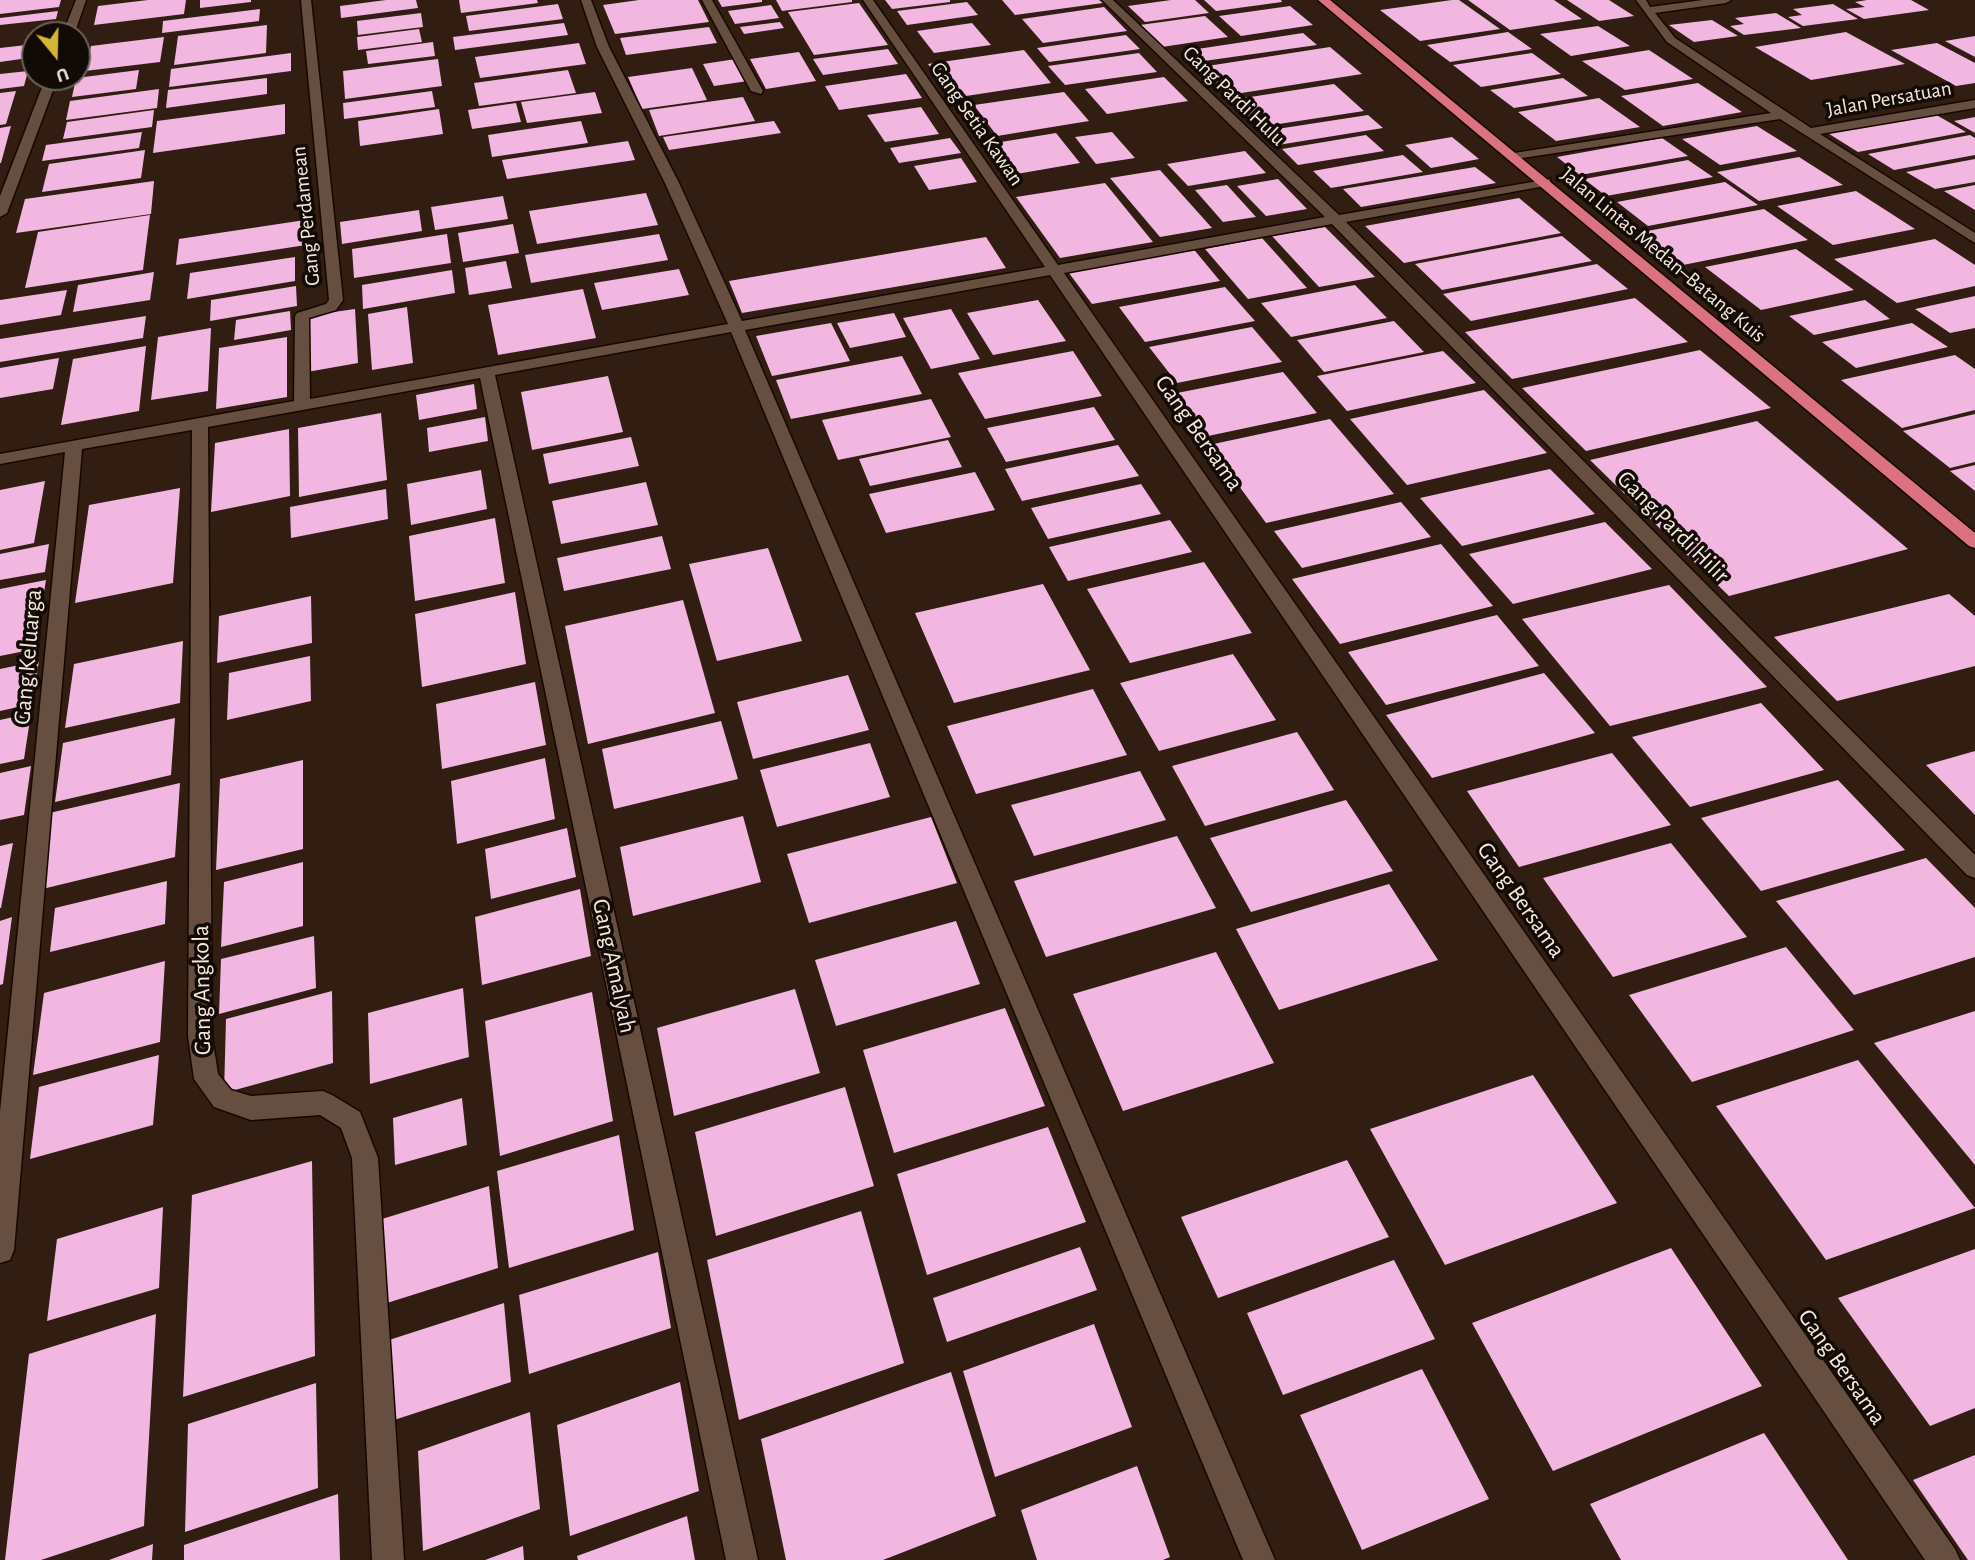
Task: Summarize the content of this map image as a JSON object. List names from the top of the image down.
{
  "streets": {
    "highway": ["Jalan Lintas Medan–Batang Kuis"],
    "street": [
      "Gang Pardi Hulu",
      "Jalan Persatuan",
      "Gang Setia Kawan",
      "Gang Perdamean",
      "Gang Bersama",
      "Gang Pardi Hilir",
      "Gang Keluarga",
      "Gang Amalyah",
      "Gang Angkola"
    ]
  },
  "crossings": [
    ["Gang Pardi Hulu", "Gang Pardi Hilir"],
    ["Gang Setia Kawan", "Gang Bersama"]
  ],
  "north": "bottom"
}
